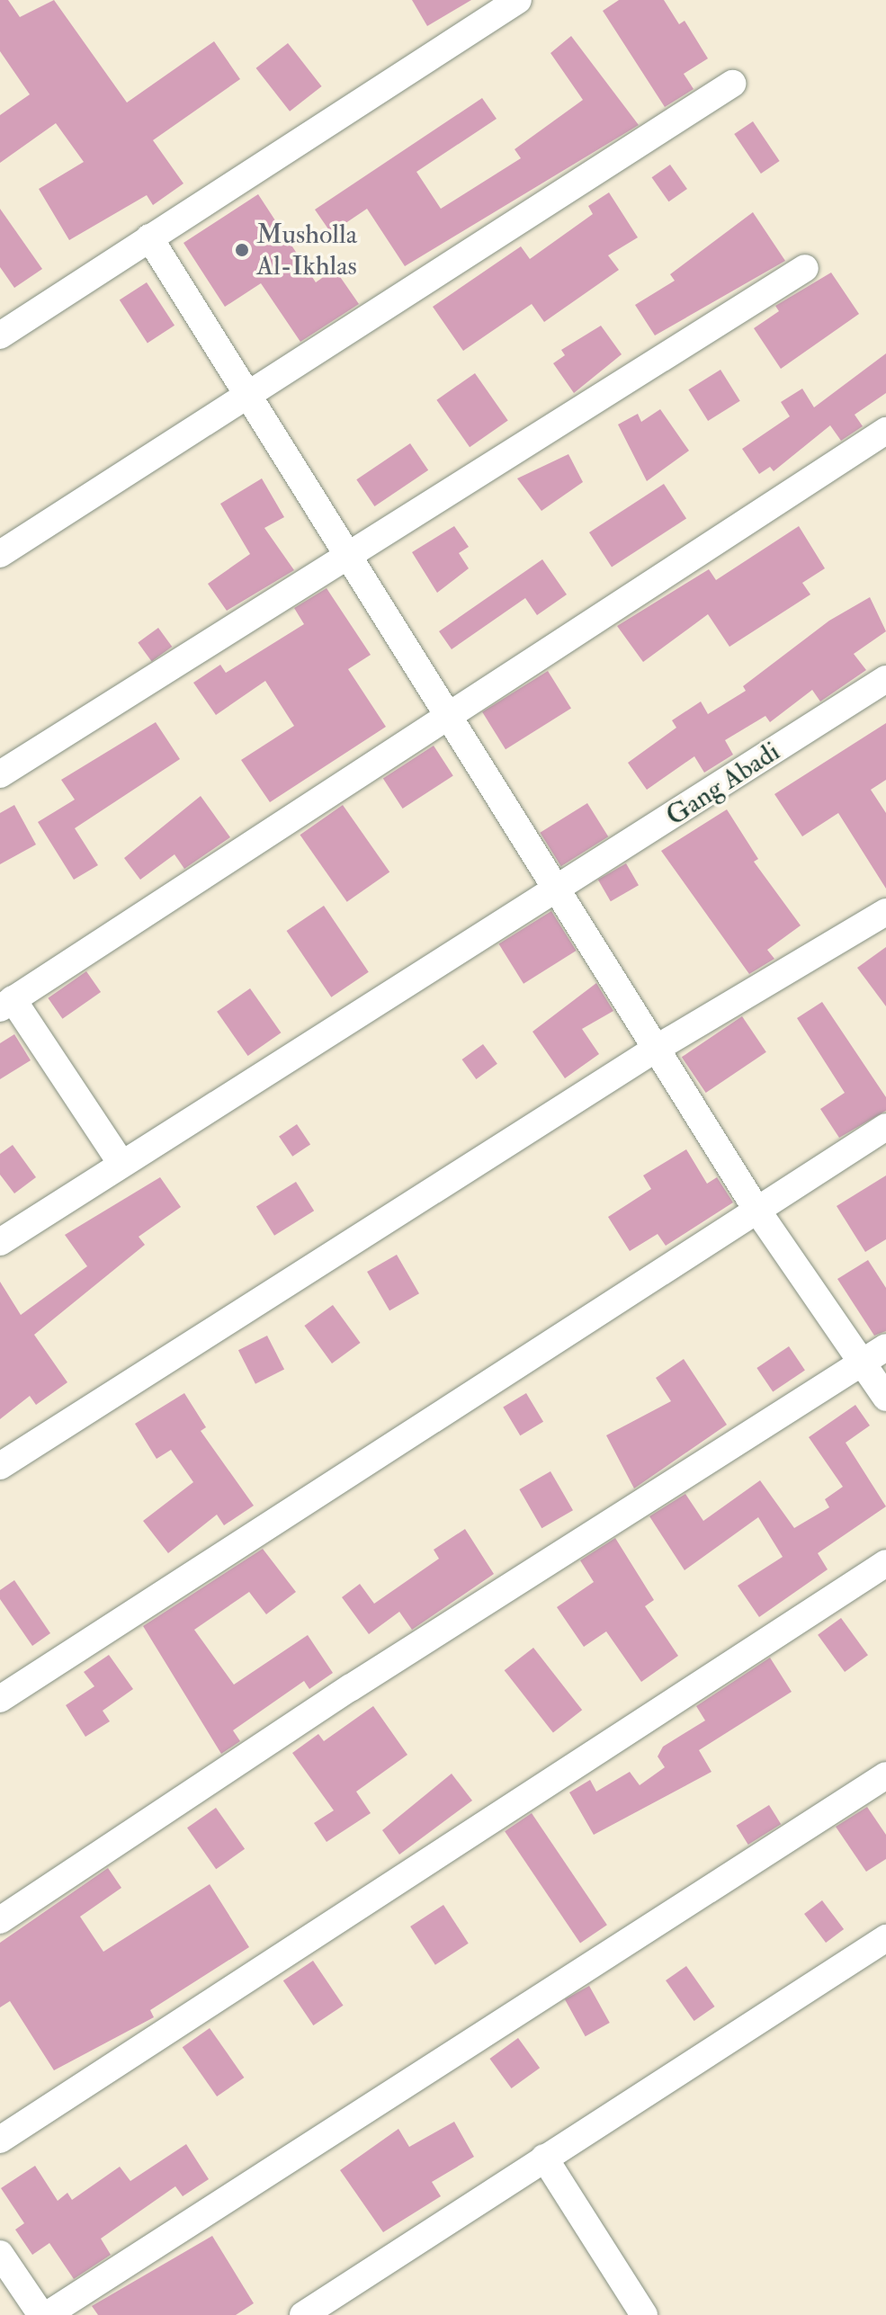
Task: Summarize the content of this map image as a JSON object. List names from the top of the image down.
{
  "streets": {
    "street": ["Gang Abadi"]
  },
  "places": ["Musholla Al-Ikhlas"]
}
